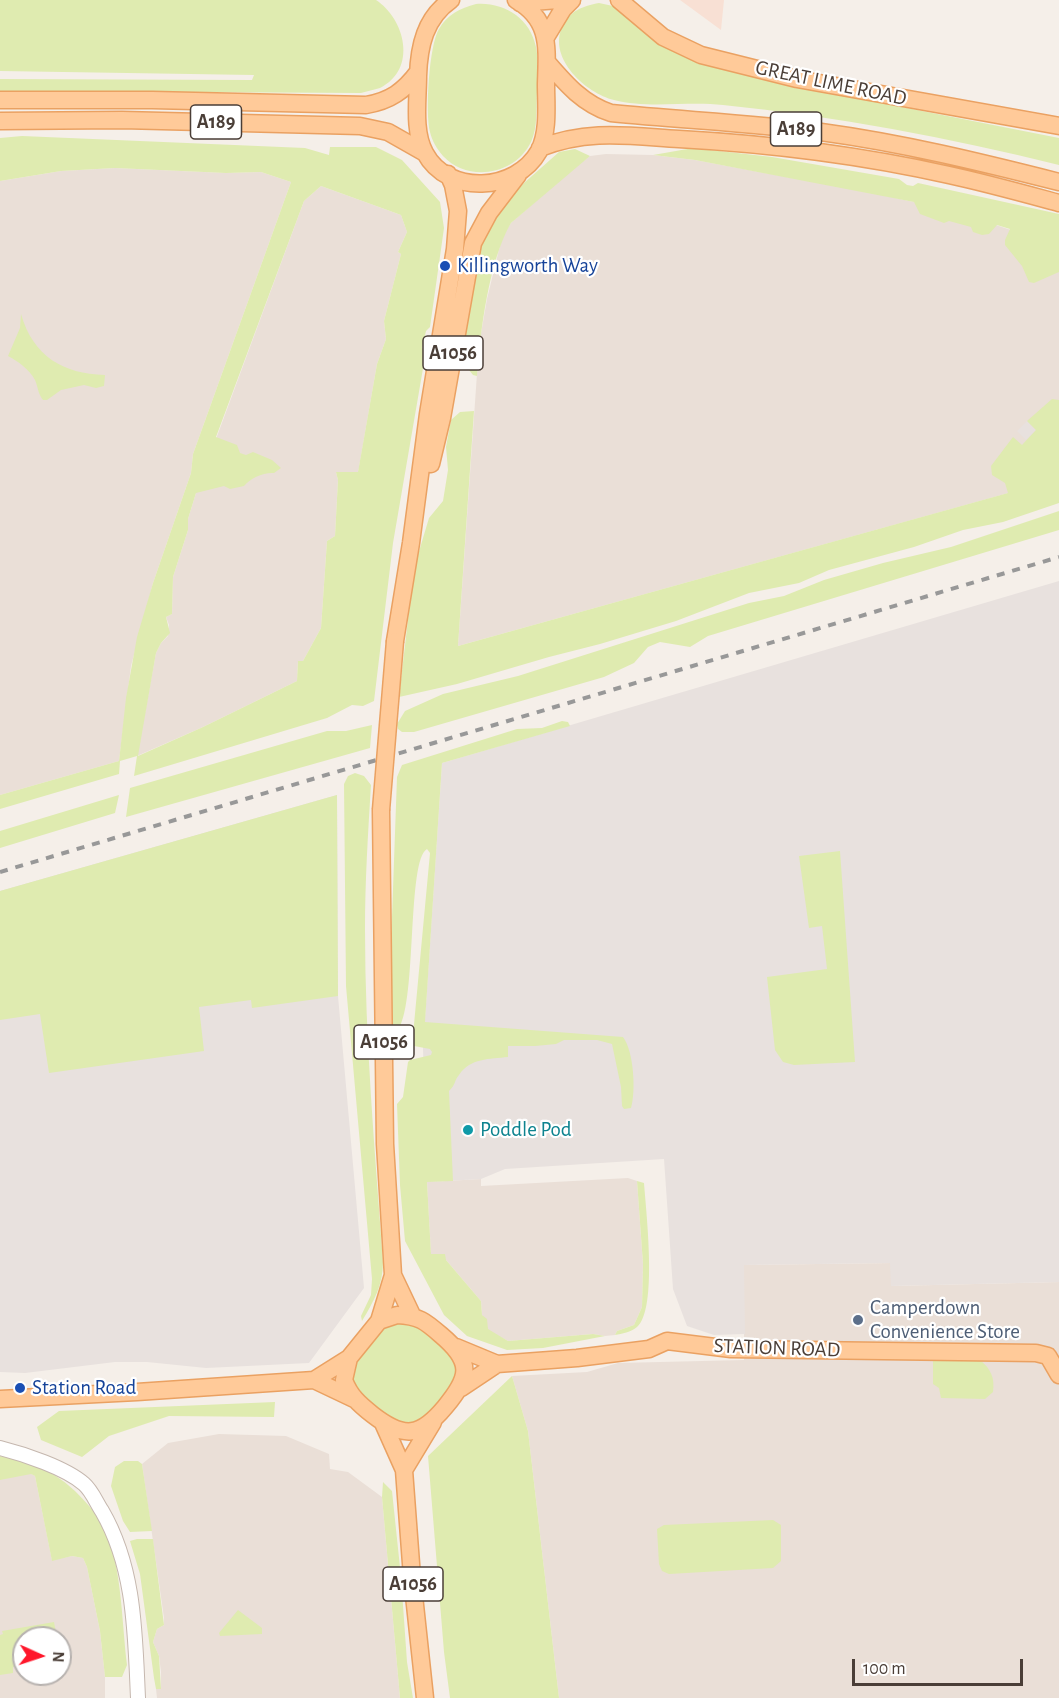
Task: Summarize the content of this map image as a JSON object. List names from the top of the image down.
{
  "streets": {
    "main road": [
      "GREAT LIME ROAD",
      "A189",
      "A1056",
      "STATION ROAD"
    ]
  },
  "crossings": [
    ["A189", "A1056"],
    ["A1056", "STATION ROAD"]
  ],
  "places": [
    "Killingworth Way",
    "Poddle Pod",
    "Camperdown Convenience Store",
    "Station Road"
  ],
  "scale_bar": "100 m",
  "north": "right"
}
